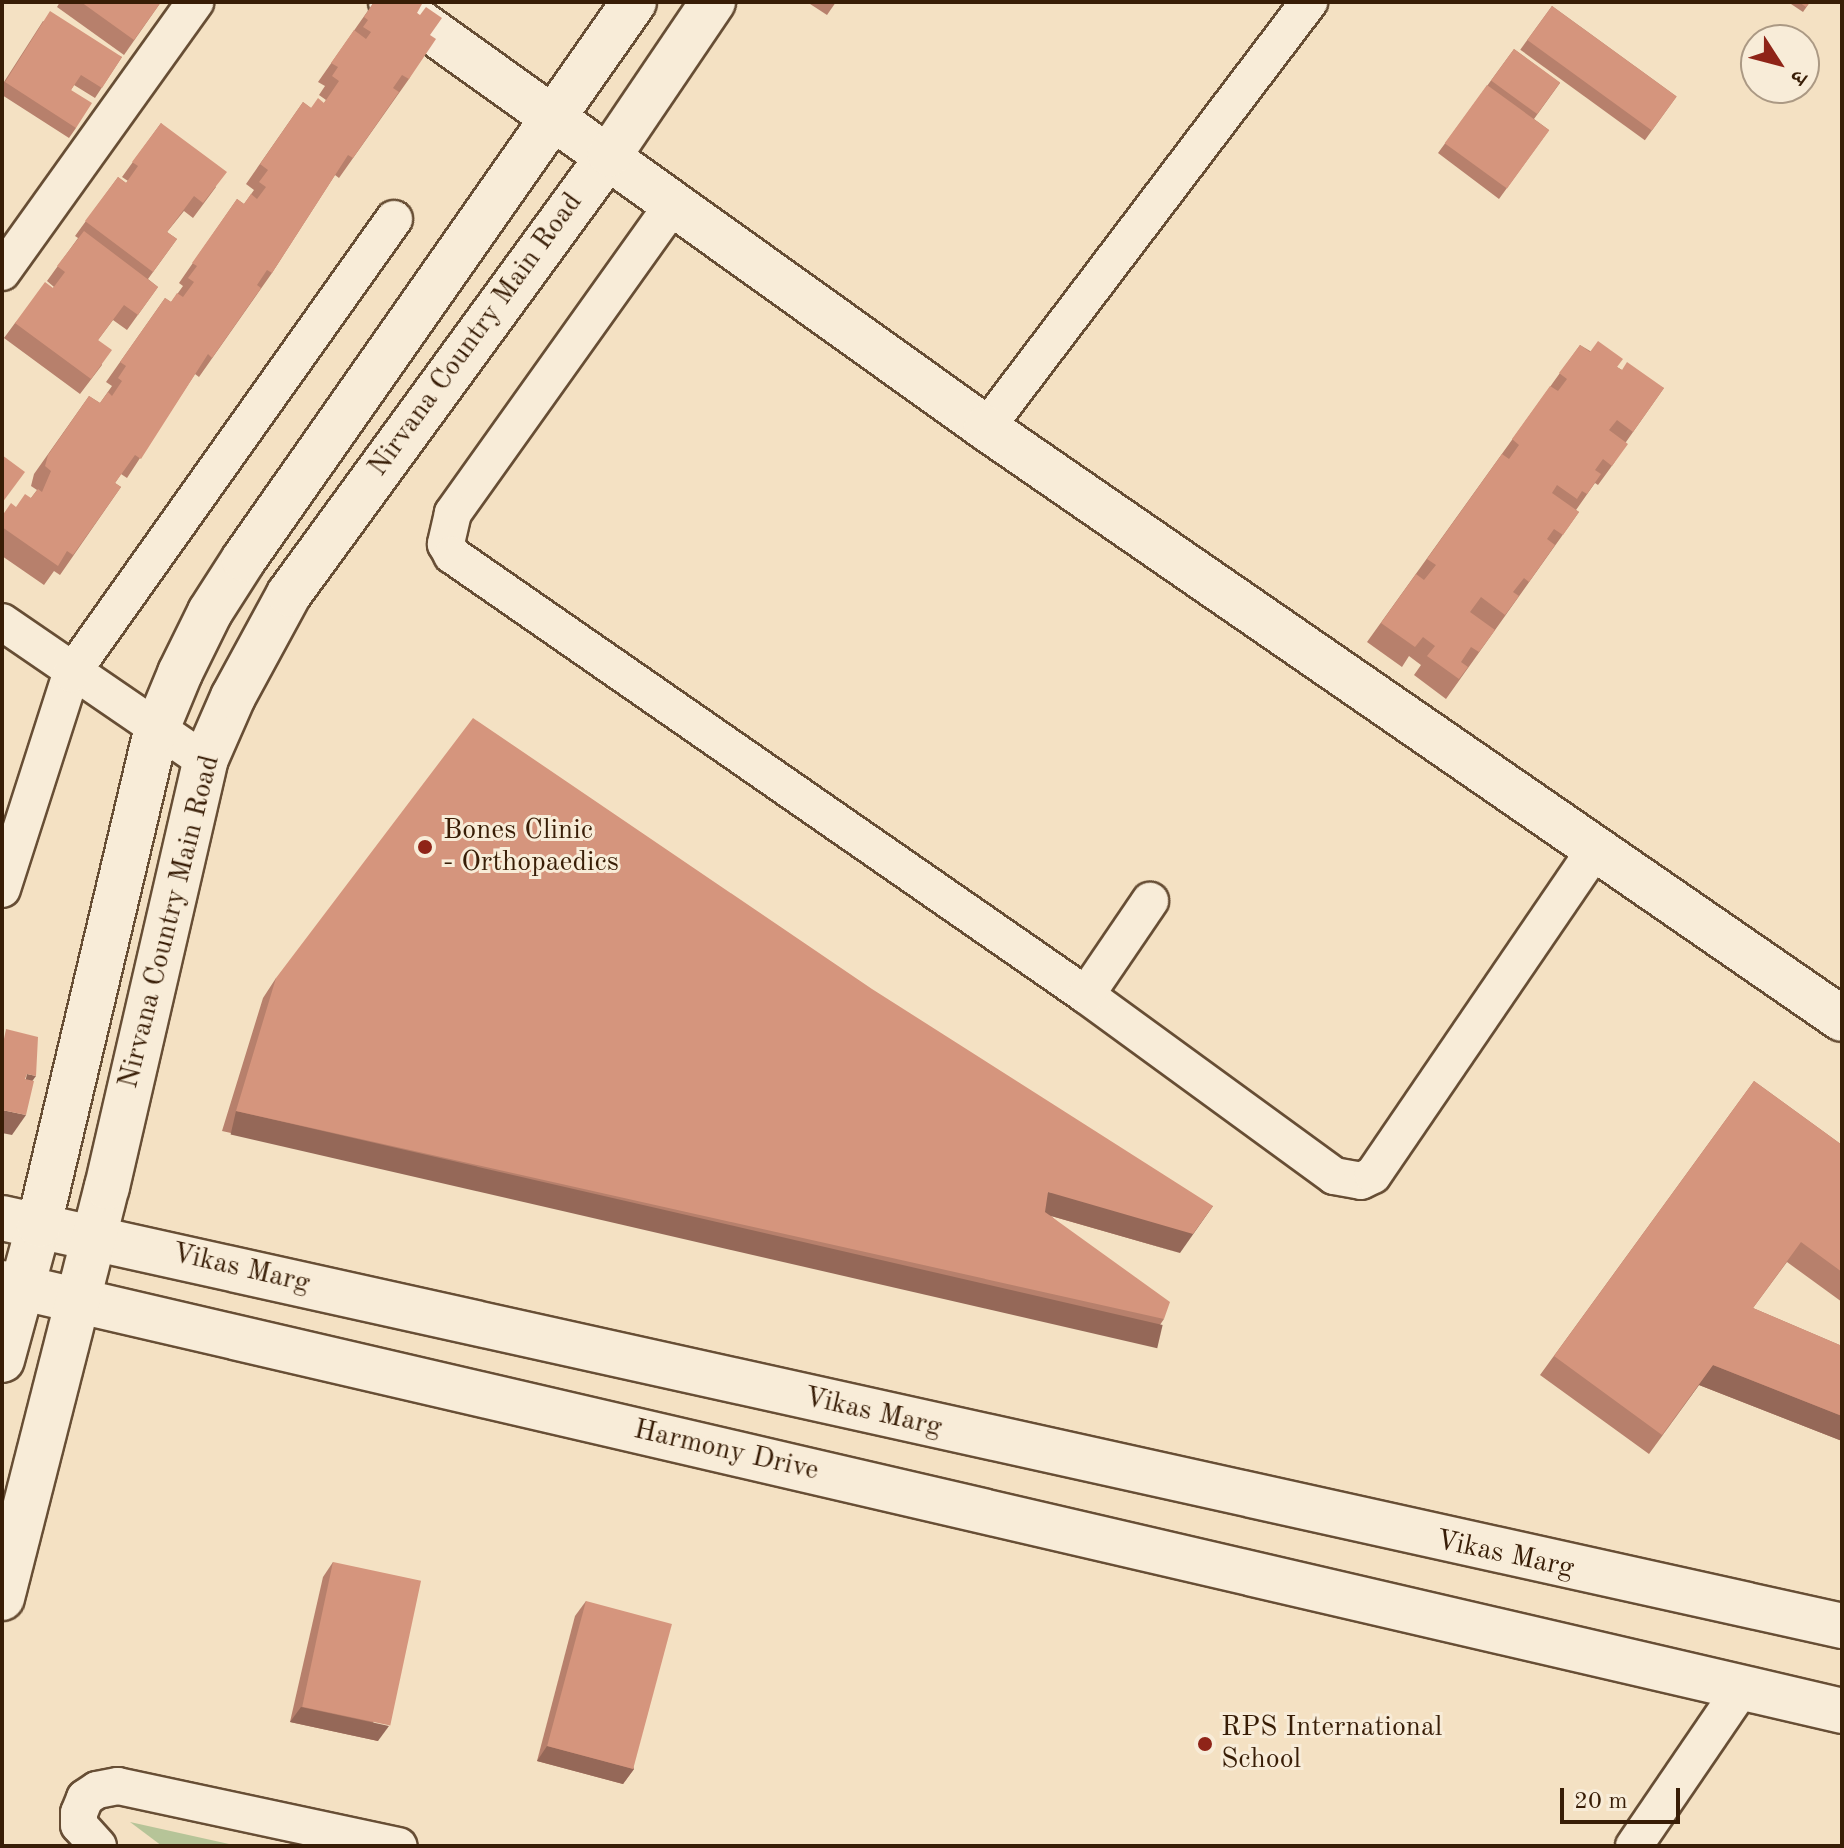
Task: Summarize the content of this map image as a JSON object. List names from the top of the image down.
{
  "streets": {
    "street": ["Nirvana Country Main Road", "Vikas Marg", "Harmony Drive"]
  },
  "crossings": [
    ["Nirvana Country Main Road", "Vikas Marg"],
    ["Nirvana Country Main Road", "Harmony Drive"]
  ],
  "places": ["Bones Clinic - Orthopaedics", "RPS International School"],
  "scale_bar": "20 m",
  "north": "bottom right"
}
